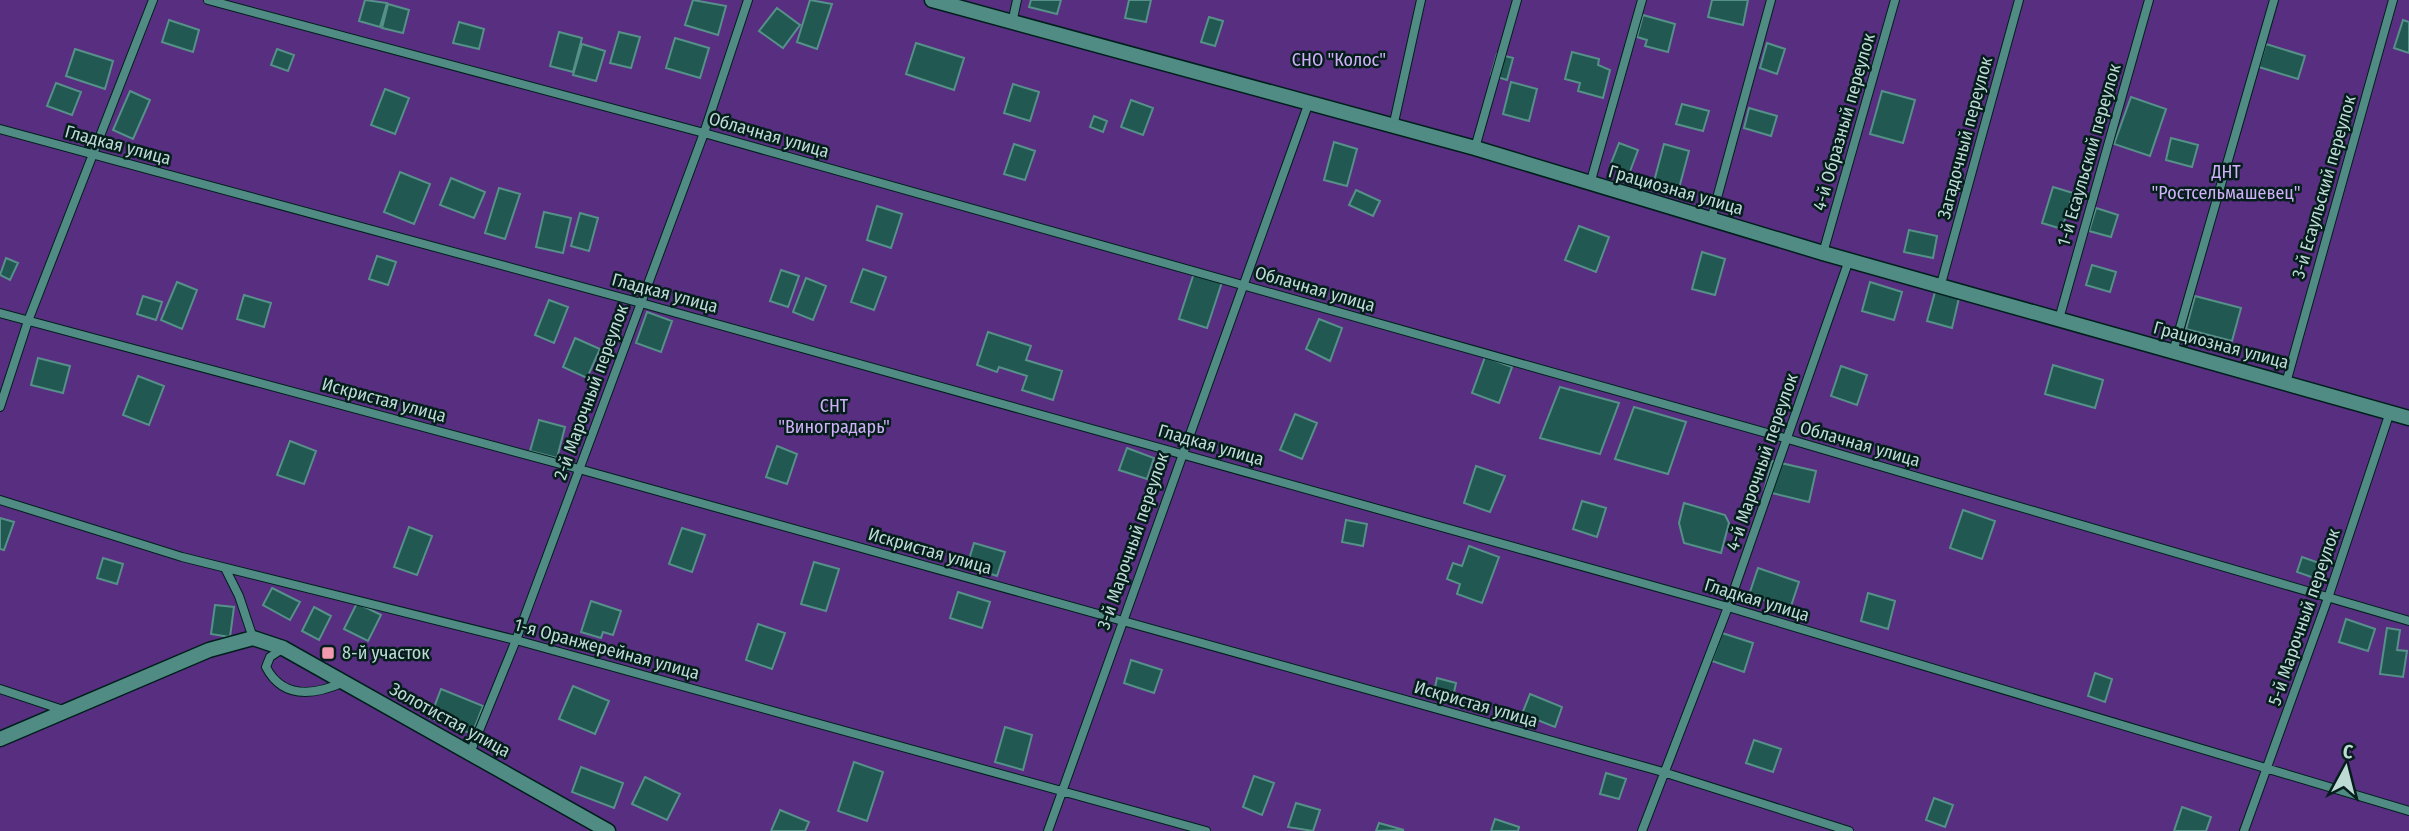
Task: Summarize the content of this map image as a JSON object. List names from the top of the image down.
{
  "streets": {
    "street": ["Грациозная улица", "Золотистая улица"],
    "lane": [
      "4-й Образный переулок",
      "Облачная улица",
      "Загадочный переулок",
      "Гладкая улица",
      "1-й Есаульский переулок",
      "3-й Есаульский переулок",
      "2-й Марочный переулок",
      "Искристая улица",
      "4-й Марочный переулок",
      "3-й Марочный переулок",
      "5-й Марочный переулок",
      "1-я Оранжерейная улица"
    ]
  },
  "crossings": [
    ["4-й Образный переулок", "Грациозная улица"],
    ["Облачная улица", "2-й Марочный переулок"],
    ["Облачная улица", "4-й Марочный переулок"],
    ["Облачная улица", "3-й Марочный переулок"],
    ["Облачная улица", "5-й Марочный переулок"],
    ["Загадочный переулок", "Грациозная улица"],
    ["Гладкая улица", "2-й Марочный переулок"],
    ["Гладкая улица", "4-й Марочный переулок"],
    ["Гладкая улица", "3-й Марочный переулок"],
    ["Гладкая улица", "5-й Марочный переулок"],
    ["1-й Есаульский переулок", "Грациозная улица"],
    ["3-й Есаульский переулок", "Грациозная улица"],
    ["Грациозная улица", "4-й Марочный переулок"],
    ["Грациозная улица", "3-й Марочный переулок"],
    ["Грациозная улица", "5-й Марочный переулок"],
    ["2-й Марочный переулок", "Искристая улица"],
    ["2-й Марочный переулок", "1-я Оранжерейная улица"],
    ["2-й Марочный переулок", "Золотистая улица"],
    ["Искристая улица", "4-й Марочный переулок"],
    ["Искристая улица", "3-й Марочный переулок"],
    ["3-й Марочный переулок", "1-я Оранжерейная улица"]
  ],
  "parks": ["СНО \"Колос\"", "ДНТ \"Ростсельмашевец\"", "СНТ \"Виноградарь\""],
  "places": {
    "transit": ["8-й участок"]
  },
  "north": "top"
}
